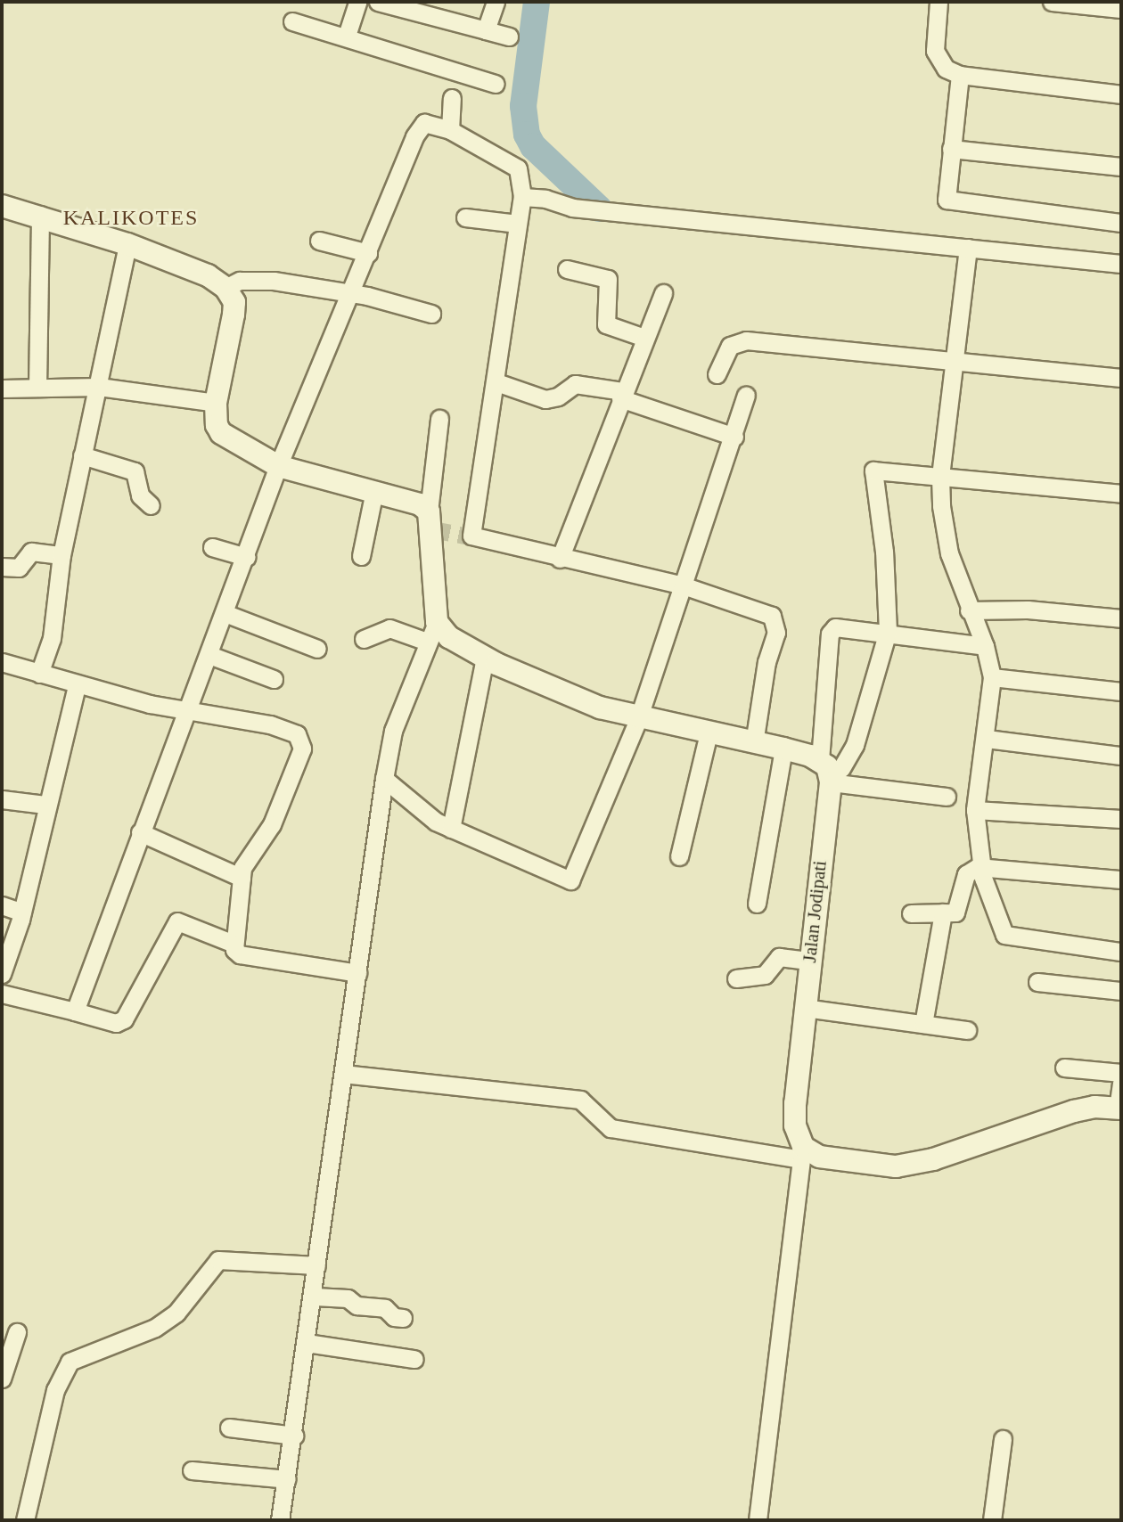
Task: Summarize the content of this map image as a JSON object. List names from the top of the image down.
{
  "streets": {
    "street": ["Jalan Jodipati"]
  },
  "districts": ["KALIKOTES"]
}
